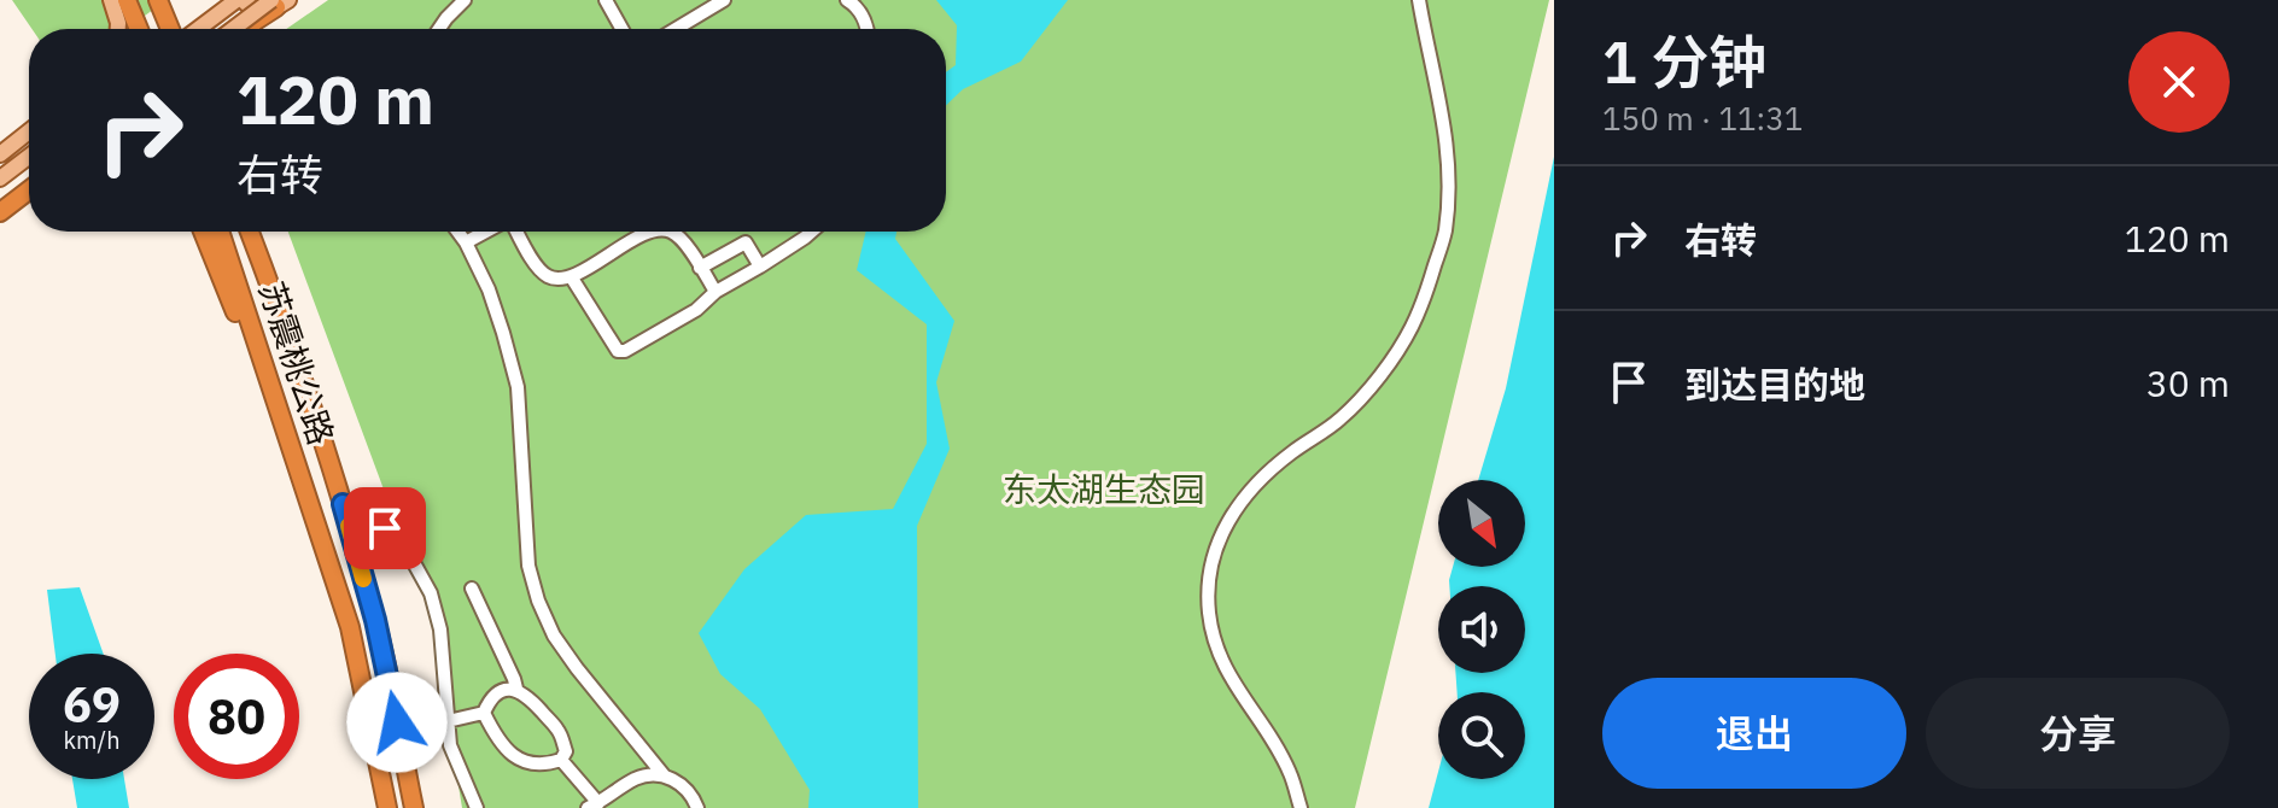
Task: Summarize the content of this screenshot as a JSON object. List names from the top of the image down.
{
  "streets": {
    "highway": ["苏震桃公路"]
  },
  "parks": ["东太湖生态园"],
  "north": "bottom right",
  "page": {
    "heading": ["1 分钟", "150 m · 11:31"],
    "turn": ["120 m", "右转"],
    "list": [
      {
        "name": "右转",
        "value": "120 m"
      },
      {
        "name": "到达目的地",
        "value": "30 m"
      }
    ],
    "speed": "69 km/h",
    "limit": "80",
    "buttons": ["退出", "分享"]
  }
}
